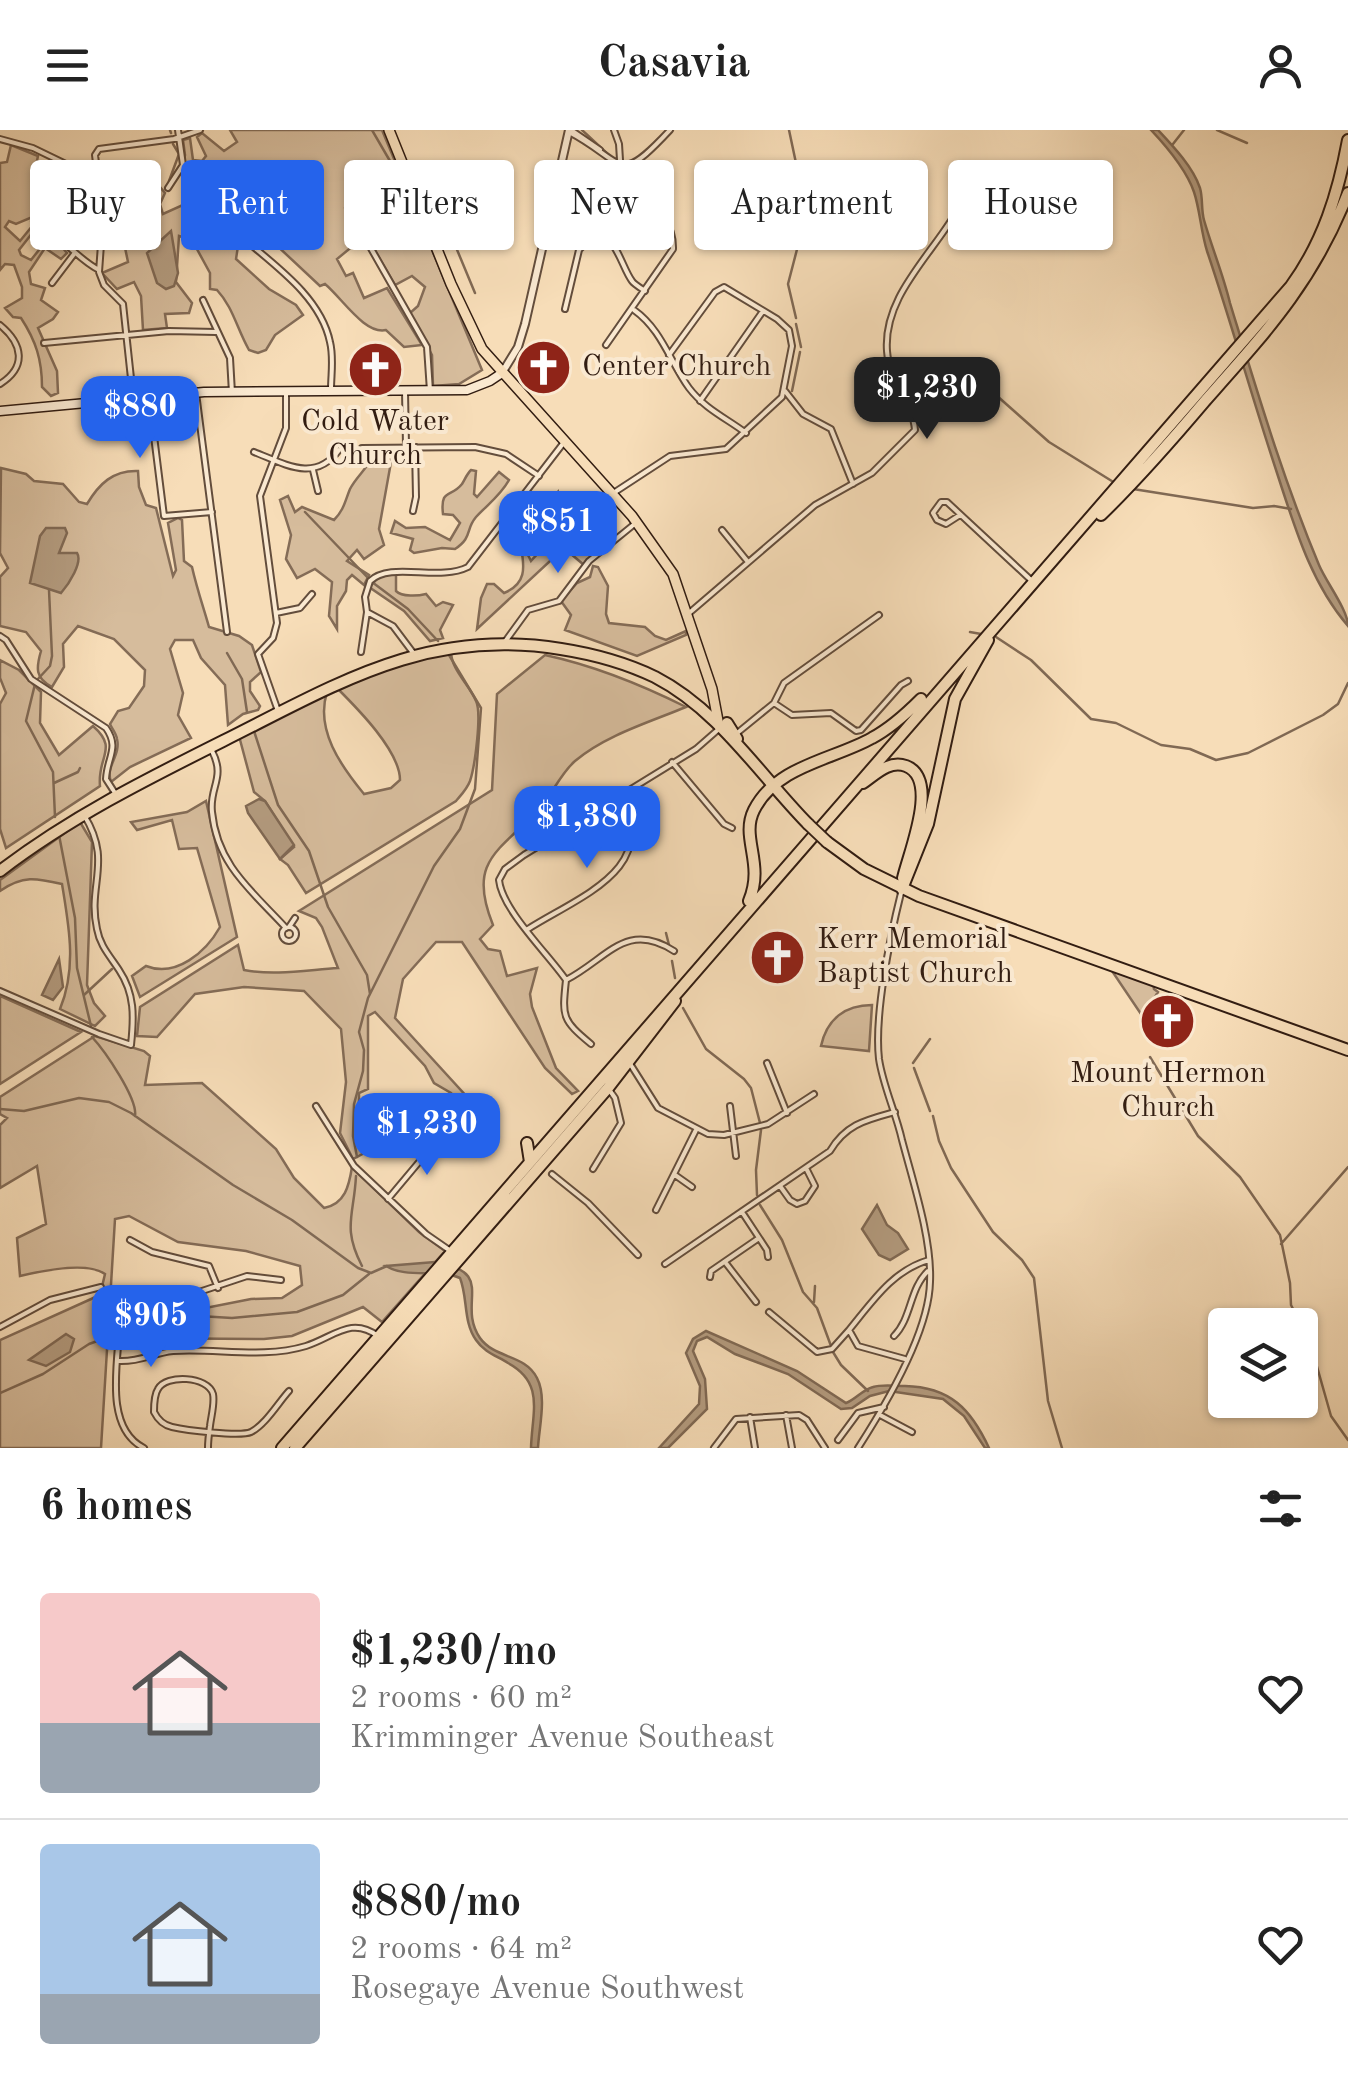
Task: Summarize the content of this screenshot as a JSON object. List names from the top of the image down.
{
  "places": {
    "church": [
      "Center Church",
      "Cold Water Church",
      "Kerr Memorial Baptist Church",
      "Mount Hermon Church"
    ]
  },
  "page": {
    "header": "Casavia",
    "chip": [
      "Buy",
      "Rent",
      "Filters",
      "New",
      "Apartment",
      "House"
    ],
    "price": [
      "$1,230",
      "$880",
      "$851",
      "$1,380",
      "$1,230",
      "$905"
    ],
    "heading": "6 homes",
    "list": [
      {
        "name": "$1,230/mo",
        "note": "2 rooms · 60 m² · Krimminger Avenue Southeast"
      },
      {
        "name": "$880/mo",
        "note": "2 rooms · 64 m² · Rosegaye Avenue Southwest"
      }
    ]
  }
}
